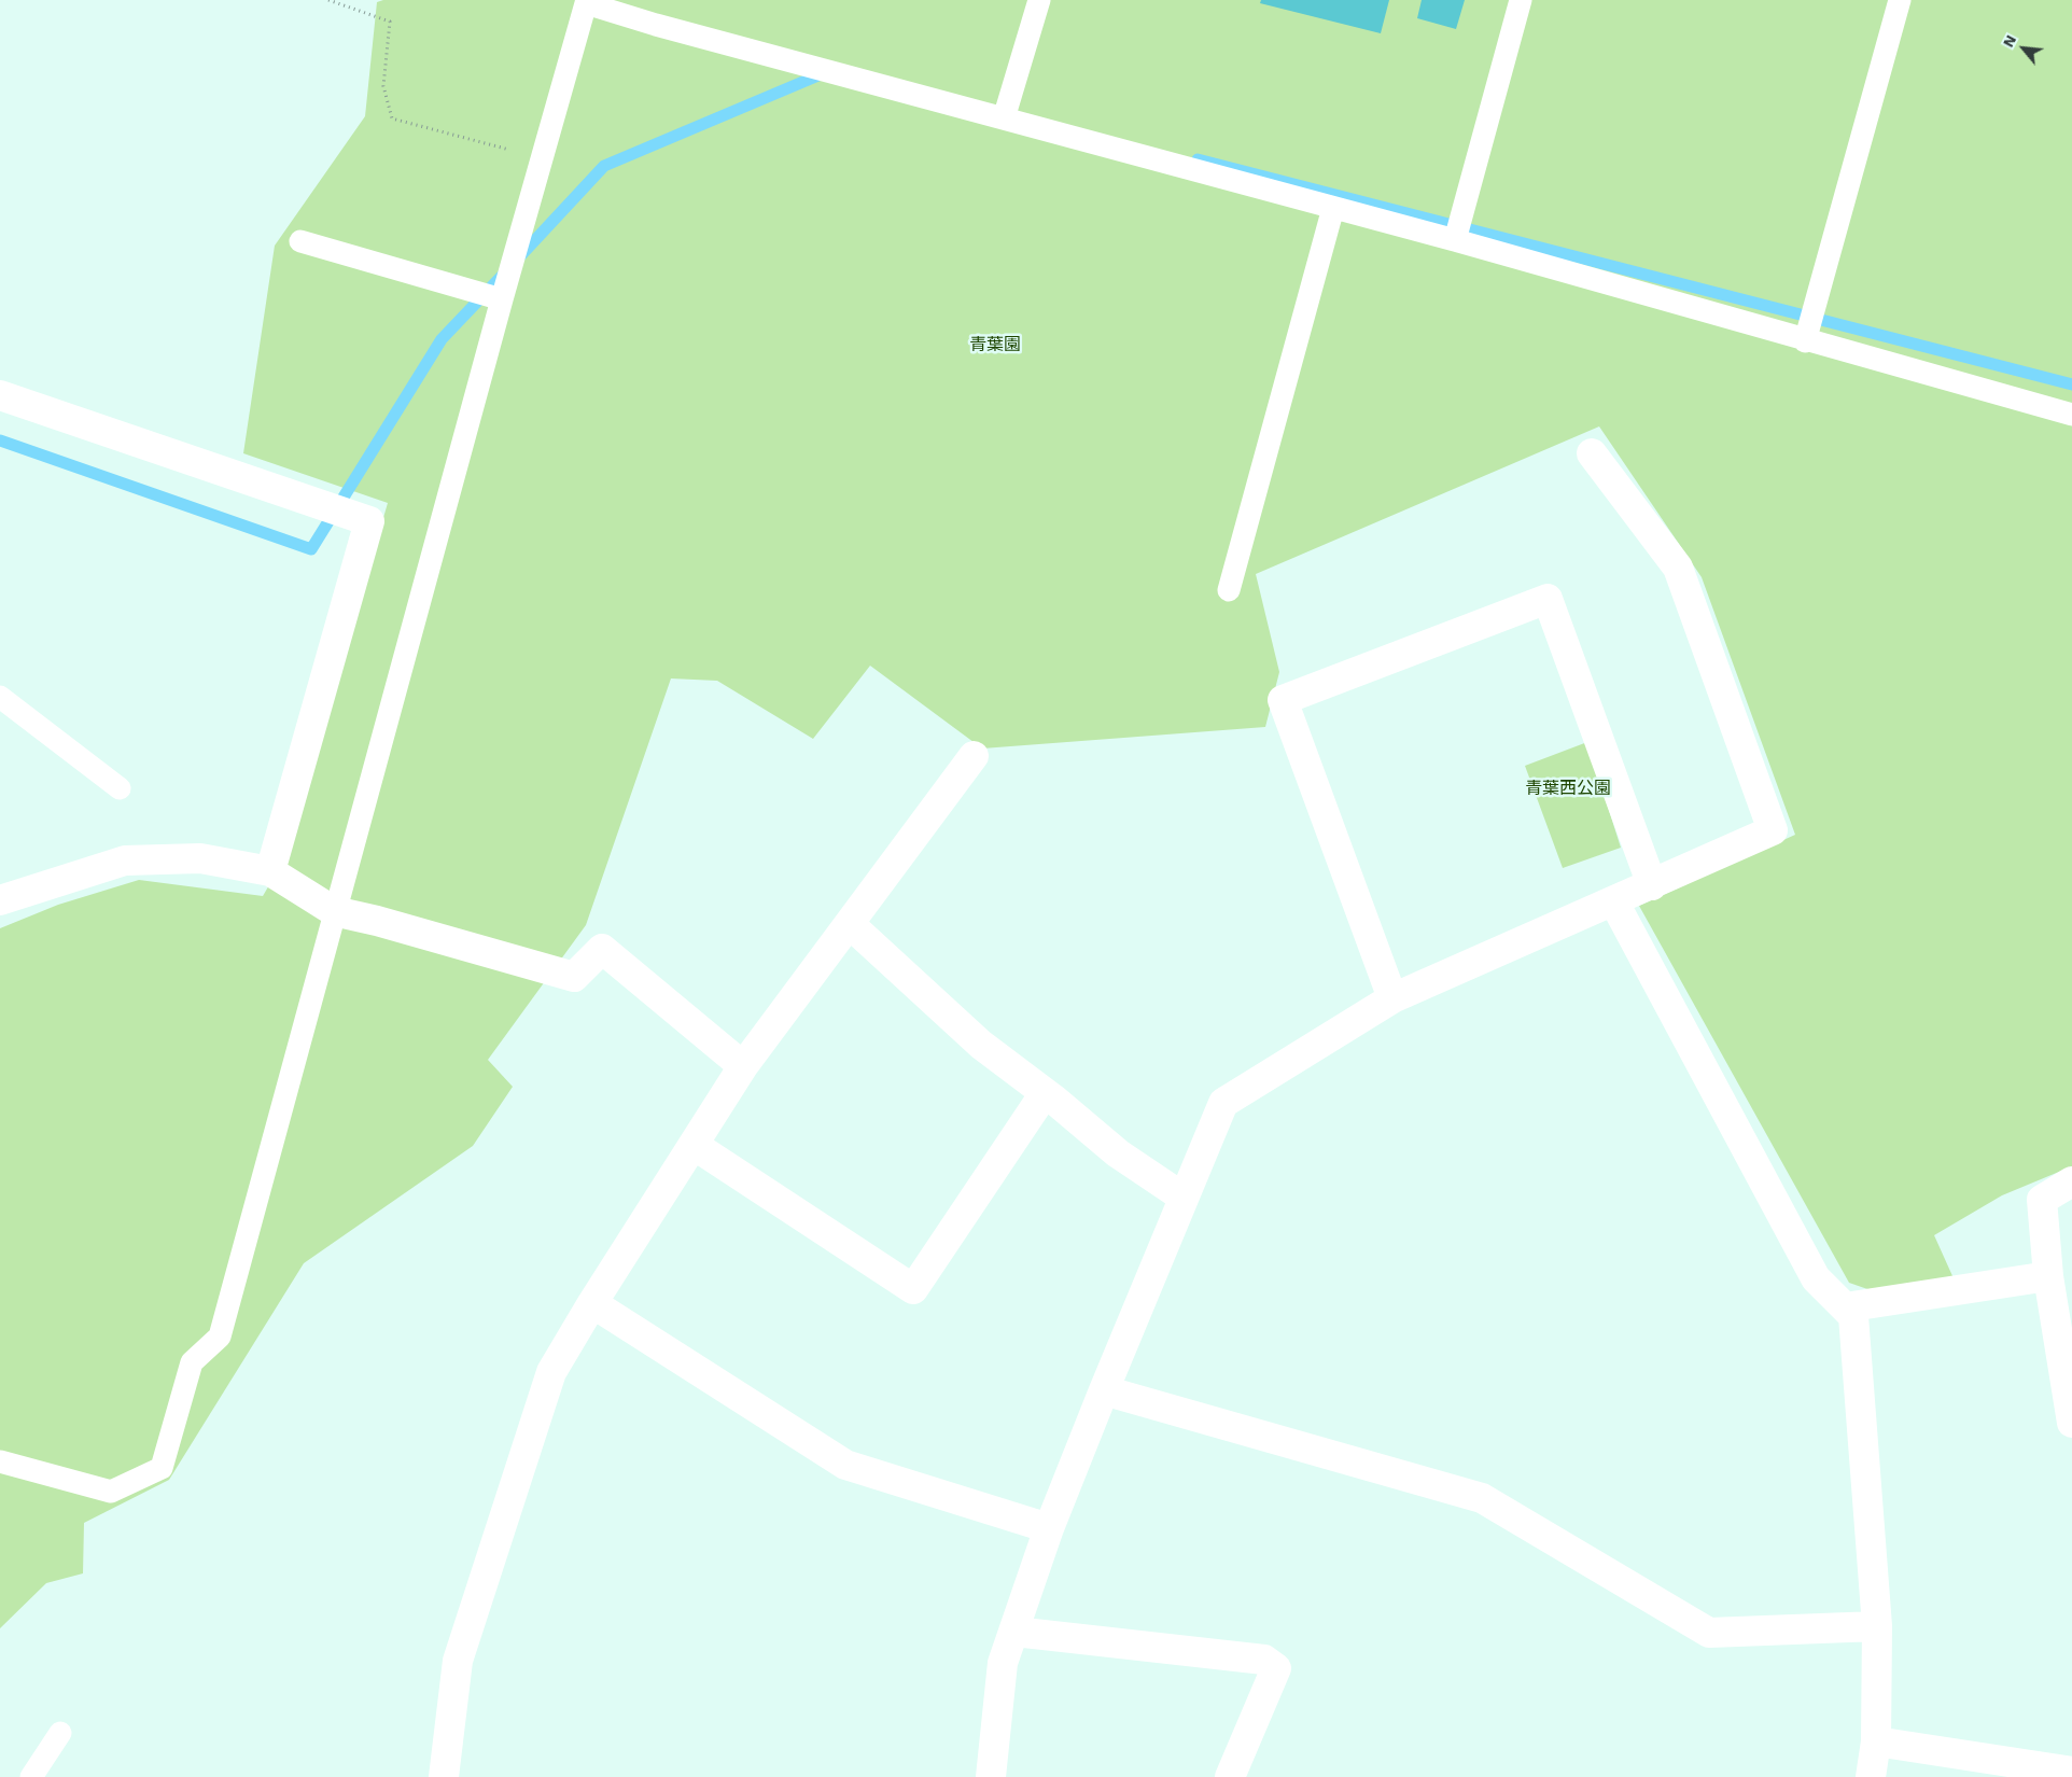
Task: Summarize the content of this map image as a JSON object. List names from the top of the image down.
{
  "parks": ["青葉園", "青葉西公園"],
  "north": "top left"
}
